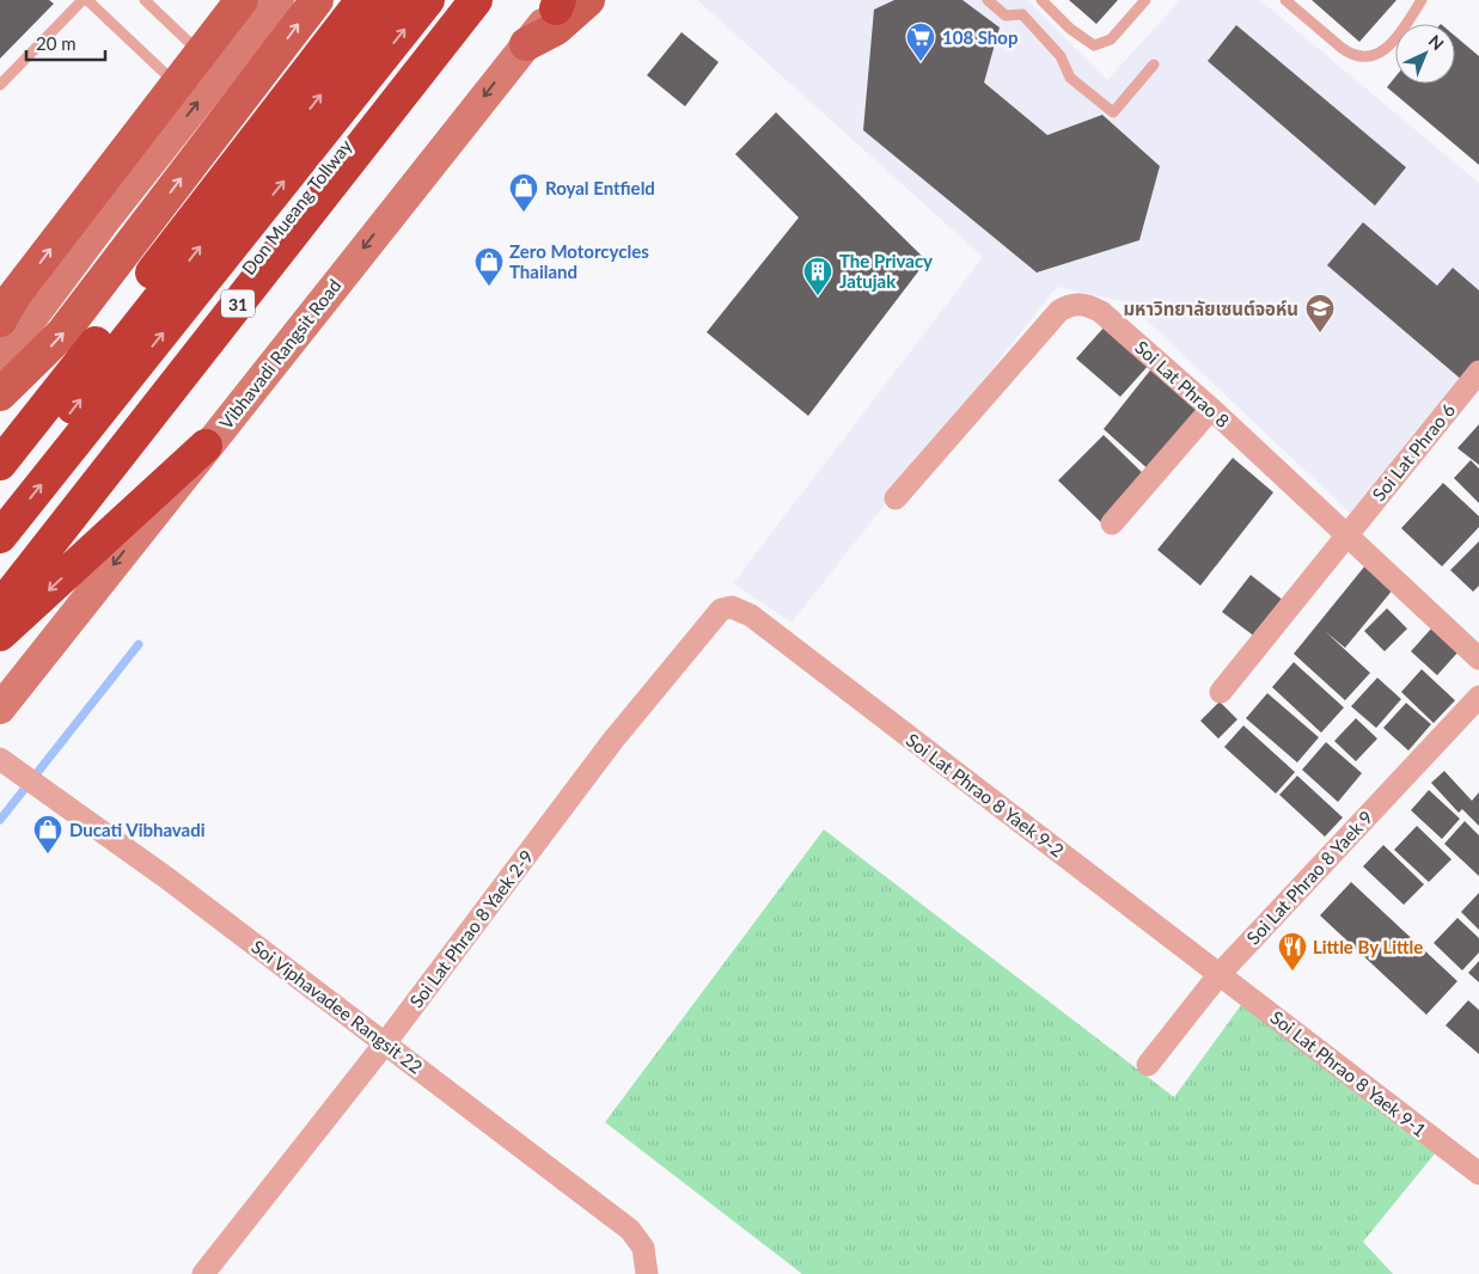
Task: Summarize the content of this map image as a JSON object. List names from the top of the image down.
{
  "streets": {
    "highway": ["Don Mueang Tollway", "31"],
    "main road": ["Vibhavadi Rangsit Road"],
    "street": [
      "Soi Lat Phrao 8",
      "Soi Lat Phrao 6",
      "Soi Lat Phrao 8 Yaek 9-2",
      "Soi Lat Phrao 8 Yaek 9",
      "Soi Viphavadee Rangsit 22",
      "Soi Lat Phrao 8 Yaek 9-1"
    ]
  },
  "crossings": [
    ["Soi Lat Phrao 8", "Soi Lat Phrao 6"],
    ["Soi Lat Phrao 8 Yaek 9-2", "Soi Lat Phrao 8 Yaek 9"],
    ["Soi Lat Phrao 8 Yaek 9-2", "Soi Viphavadee Rangsit 22"],
    ["Soi Lat Phrao 8 Yaek 9-2", "Soi Lat Phrao 8 Yaek 9-1"],
    ["Soi Lat Phrao 8 Yaek 9", "Soi Lat Phrao 8 Yaek 9-1"]
  ],
  "places": {
    "supermarket": ["108 Shop"],
    "shop": ["Royal Entfield", "Zero Motorcycles Thailand", "Ducati Vibhavadi"],
    "building": ["The Privacy Jatujak"],
    "school or university": ["มหาวิทยาลัยเซนต์จอห์น"],
    "restaurant": ["Little By Little"]
  },
  "scale_bar": "20 m",
  "north": "top right"
}
